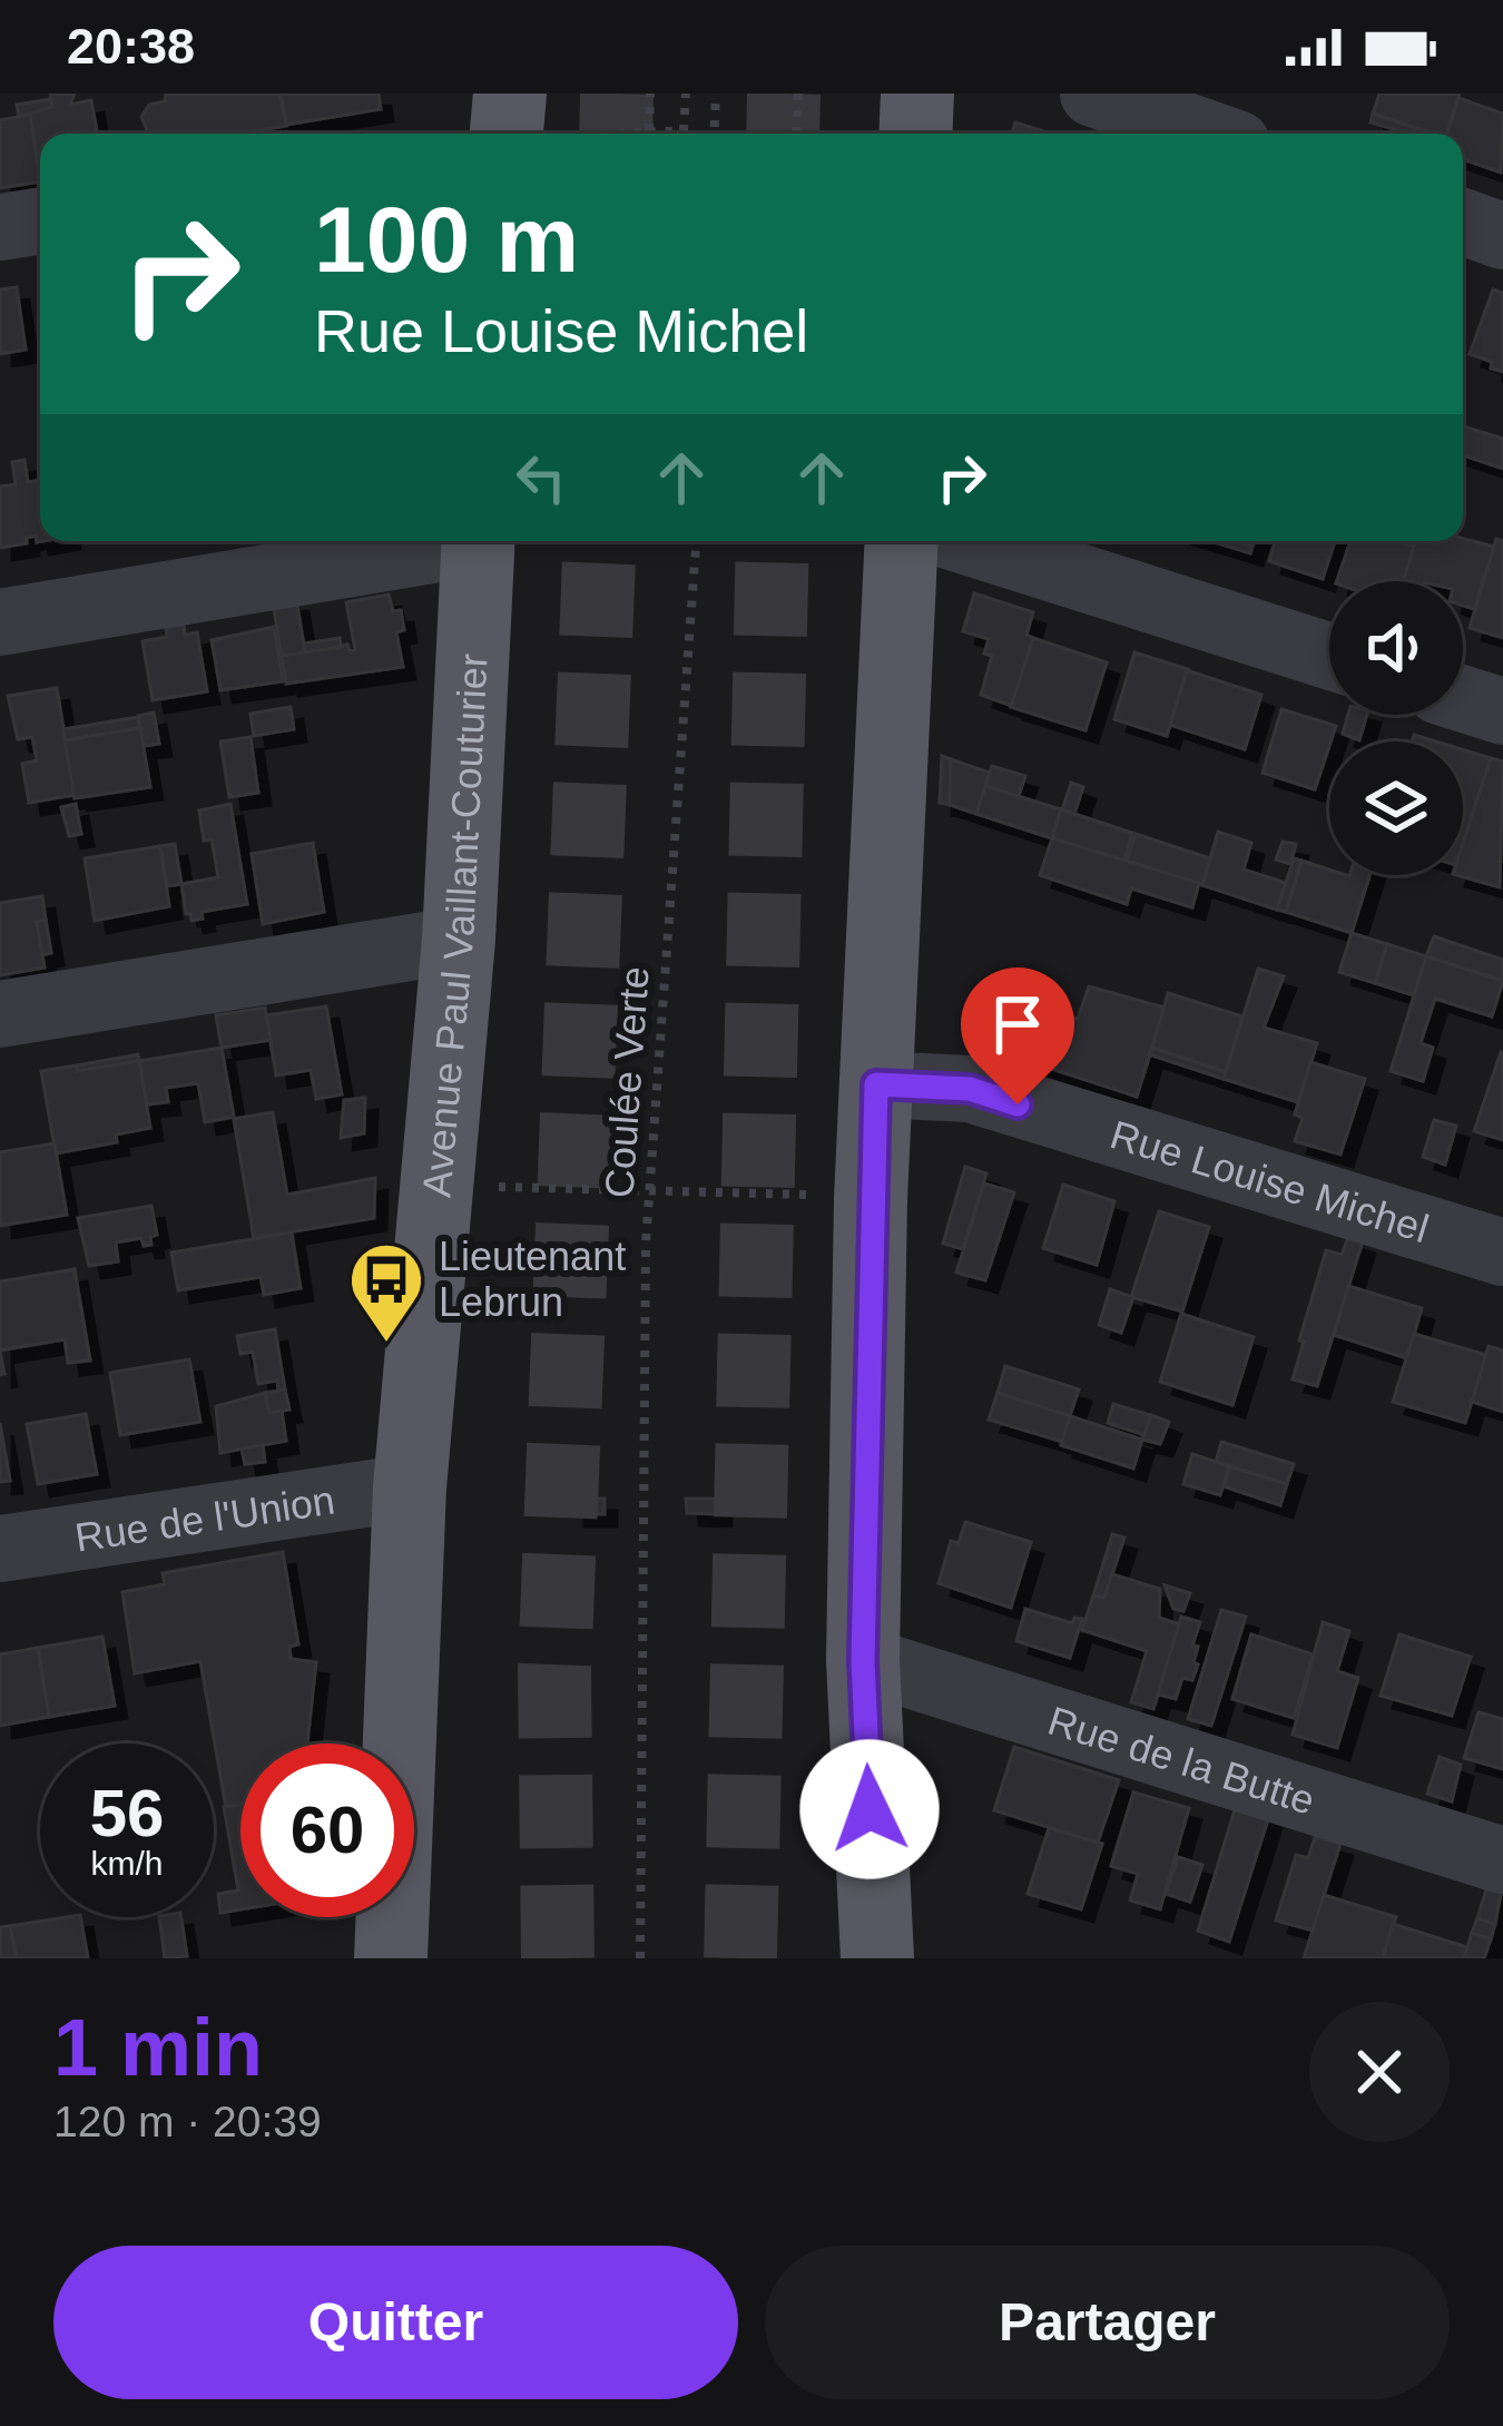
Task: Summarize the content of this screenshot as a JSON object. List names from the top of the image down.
{
  "streets": {
    "main road": ["Avenue Paul Vaillant-Couturier"],
    "street": ["Rue Louise Michel", "Rue de l'Union", "Rue de la Butte"],
    "path": ["Coulée Verte"]
  },
  "crossings": [
    ["Avenue Paul Vaillant-Couturier", "Rue de l'Union"]
  ],
  "places": {
    "bus stop": ["Lieutenant Lebrun"]
  },
  "page": {
    "status": "20:38",
    "turn": ["100 m", "Rue Louise Michel"],
    "speed": "56 km/h",
    "limit": "60",
    "heading": ["1 min", "120 m · 20:39"],
    "buttons": ["Quitter", "Partager"]
  }
}
